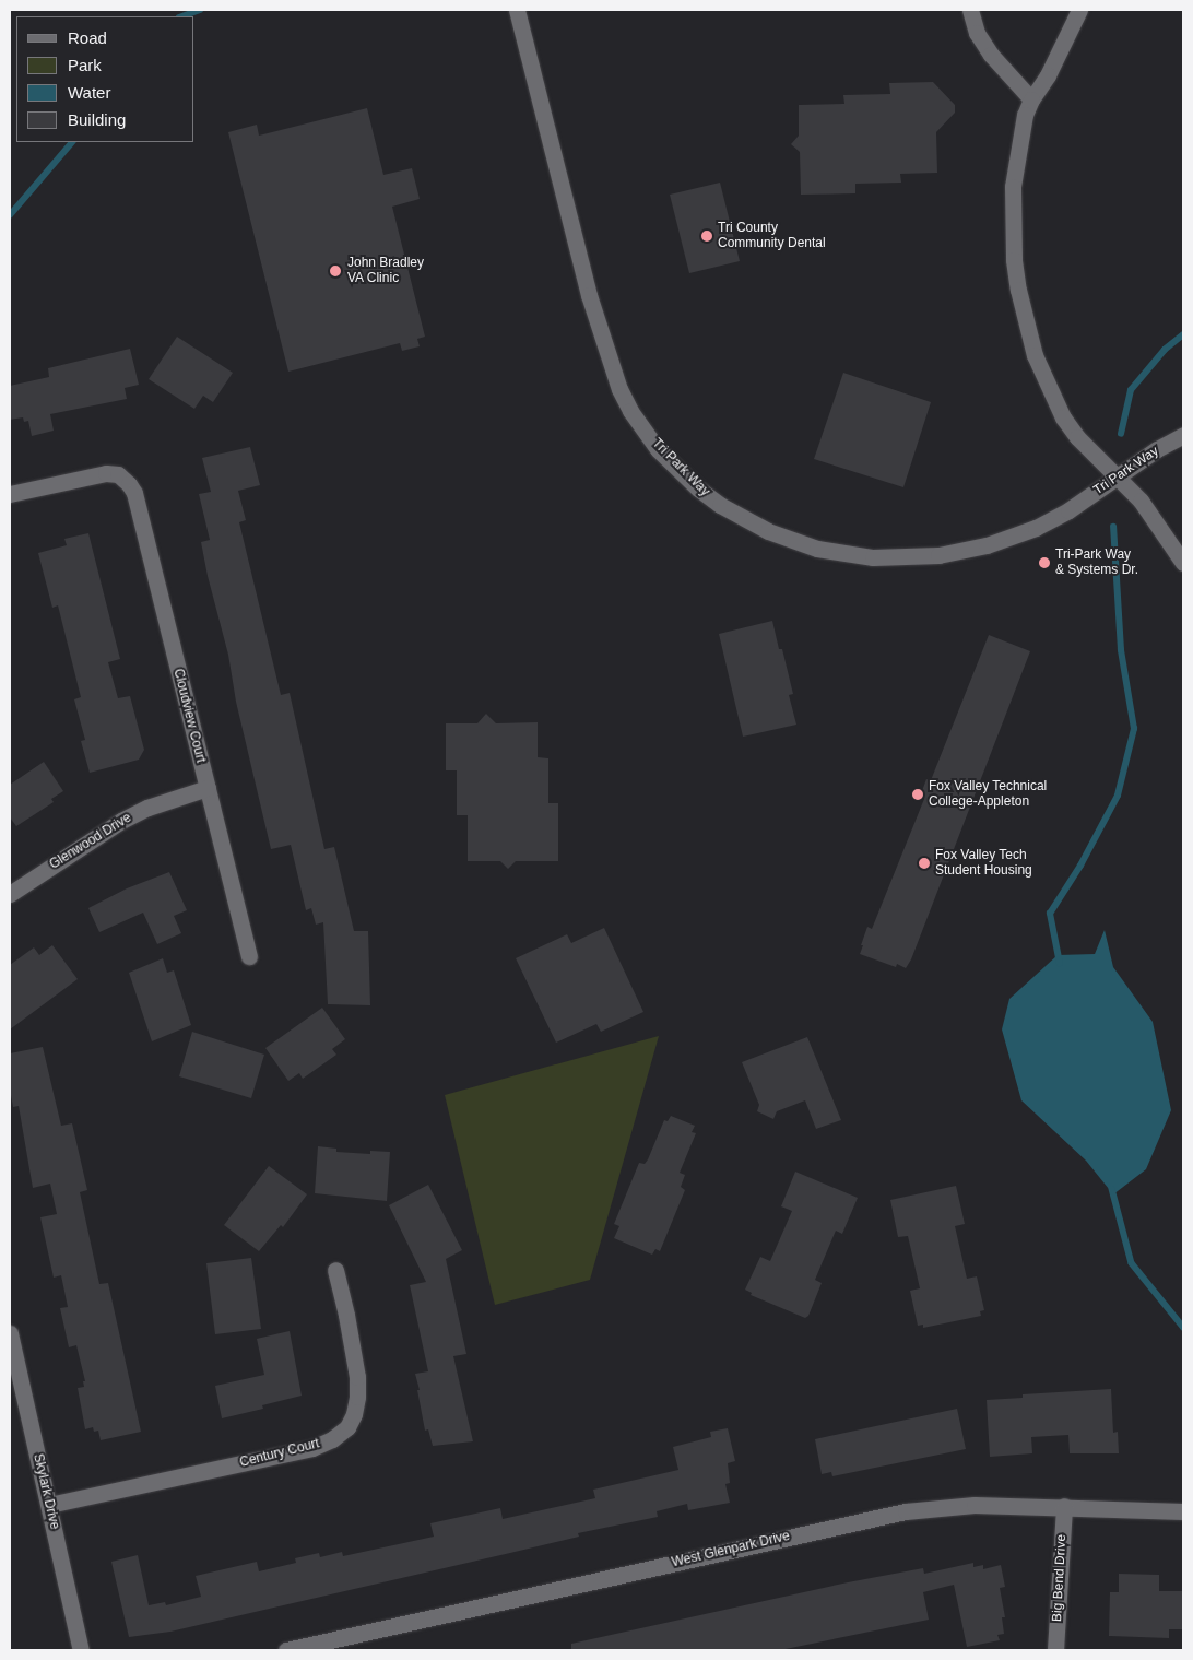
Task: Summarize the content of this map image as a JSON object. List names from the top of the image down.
{
  "streets": {
    "street": [
      "Tri Park Way",
      "Cloudview Court",
      "Glenwood Drive",
      "Century Court",
      "Skylark Drive",
      "West Glenpark Drive",
      "Big Bend Drive"
    ]
  },
  "crossings": [
    ["Cloudview Court", "Glenwood Drive"],
    ["Century Court", "Skylark Drive"],
    ["West Glenpark Drive", "Big Bend Drive"]
  ],
  "places": [
    "Tri County Community Dental",
    "John Bradley VA Clinic",
    "Tri-Park Way & Systems Dr.",
    "Fox Valley Technical College-Appleton",
    "Fox Valley Tech Student Housing"
  ],
  "legend": [
    "Road",
    "Park",
    "Water",
    "Building"
  ]
}
